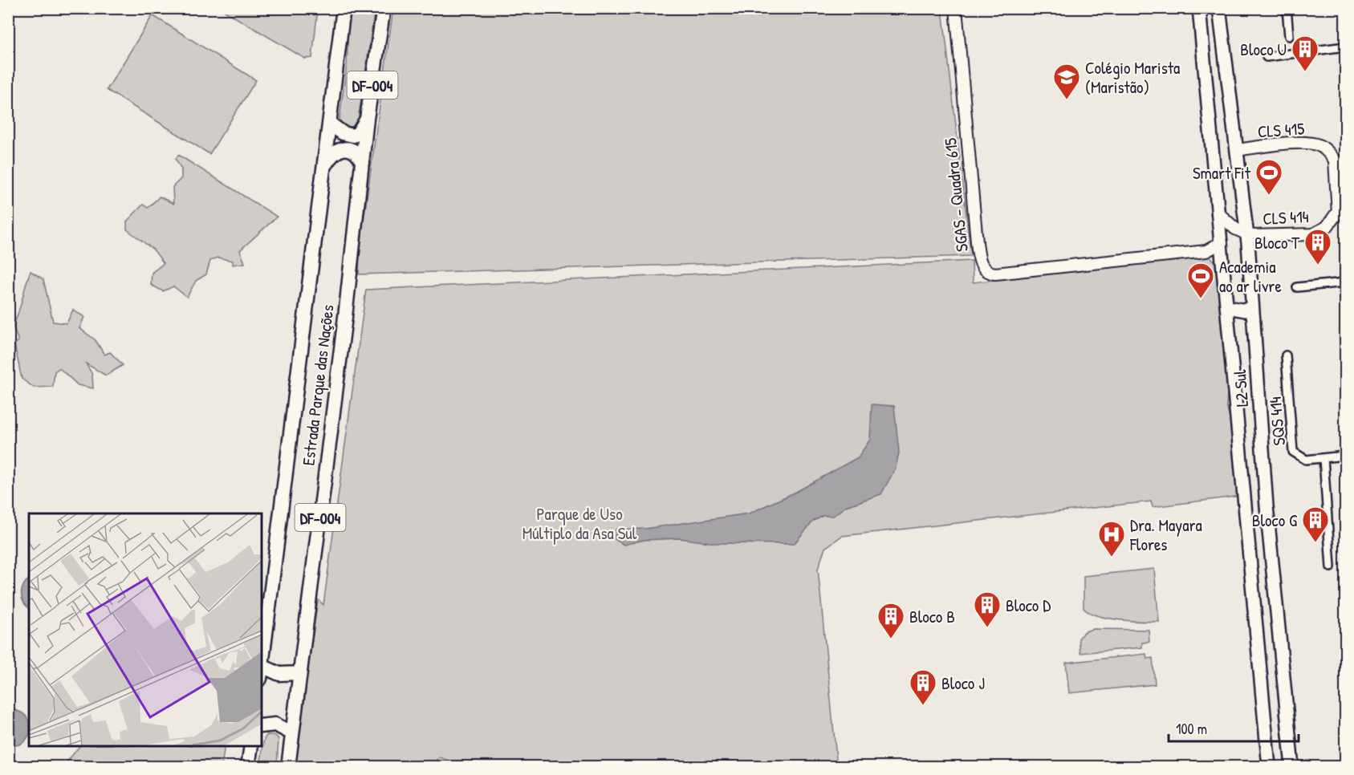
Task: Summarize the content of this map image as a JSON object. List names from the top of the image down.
{
  "streets": {
    "highway": ["DF-004", "Estrada Parque das Nações"],
    "main road": ["L2 Sul"],
    "street": [
      "CLS 415",
      "SGAS - Quadra 615",
      "CLS 414",
      "SQS 414"
    ]
  },
  "crossings": [
    ["CLS 415", "CLS 414"],
    ["CLS 415", "L2 Sul"],
    ["SGAS - Quadra 615", "L2 Sul"],
    ["CLS 414", "L2 Sul"]
  ],
  "parks": ["Parque de Uso Múltiplo da Asa Sul"],
  "places": {
    "building": [
      "Bloco U",
      "Bloco T",
      "Bloco G",
      "Bloco D",
      "Bloco B",
      "Bloco J"
    ],
    "school or university": ["Colégio Marista (Maristão)"],
    "sports": ["Smart Fit", "Academia ao ar livre"],
    "hospital": ["Dra. Mayara Flores"]
  },
  "scale_bar": "100 m"
}
